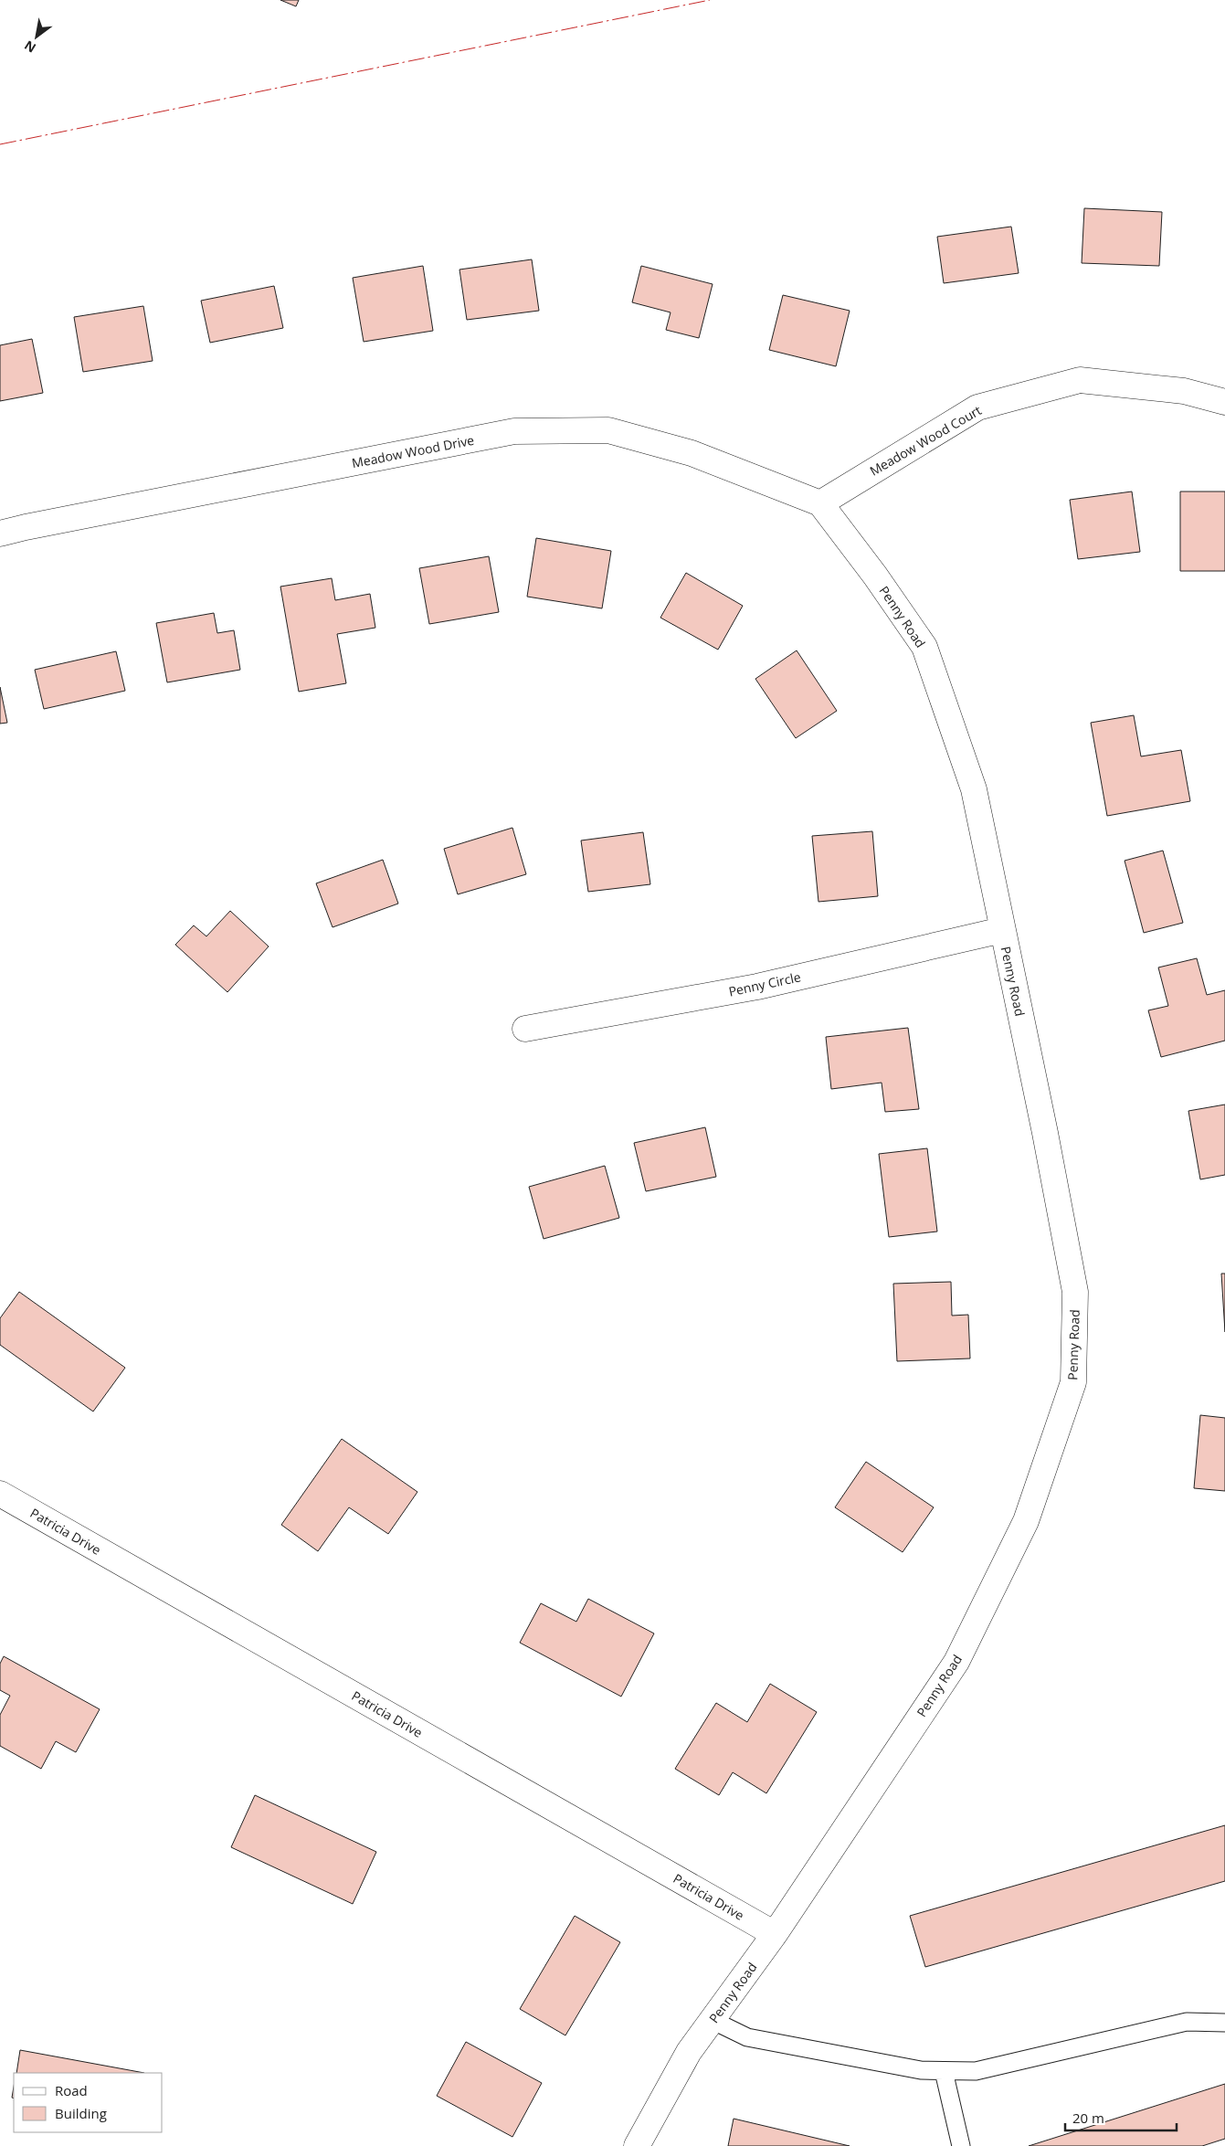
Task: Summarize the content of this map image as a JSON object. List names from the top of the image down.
{
  "streets": {
    "street": [
      "Meadow Wood Court",
      "Meadow Wood Drive",
      "Penny Road",
      "Penny Circle",
      "Patricia Drive"
    ]
  },
  "crossings": [
    ["Meadow Wood Court", "Meadow Wood Drive"],
    ["Meadow Wood Court", "Penny Road"],
    ["Meadow Wood Drive", "Penny Road"],
    ["Penny Road", "Penny Circle"],
    ["Penny Road", "Patricia Drive"]
  ],
  "legend": ["Road", "Building"],
  "scale_bar": "20 m",
  "north": "bottom left"
}
